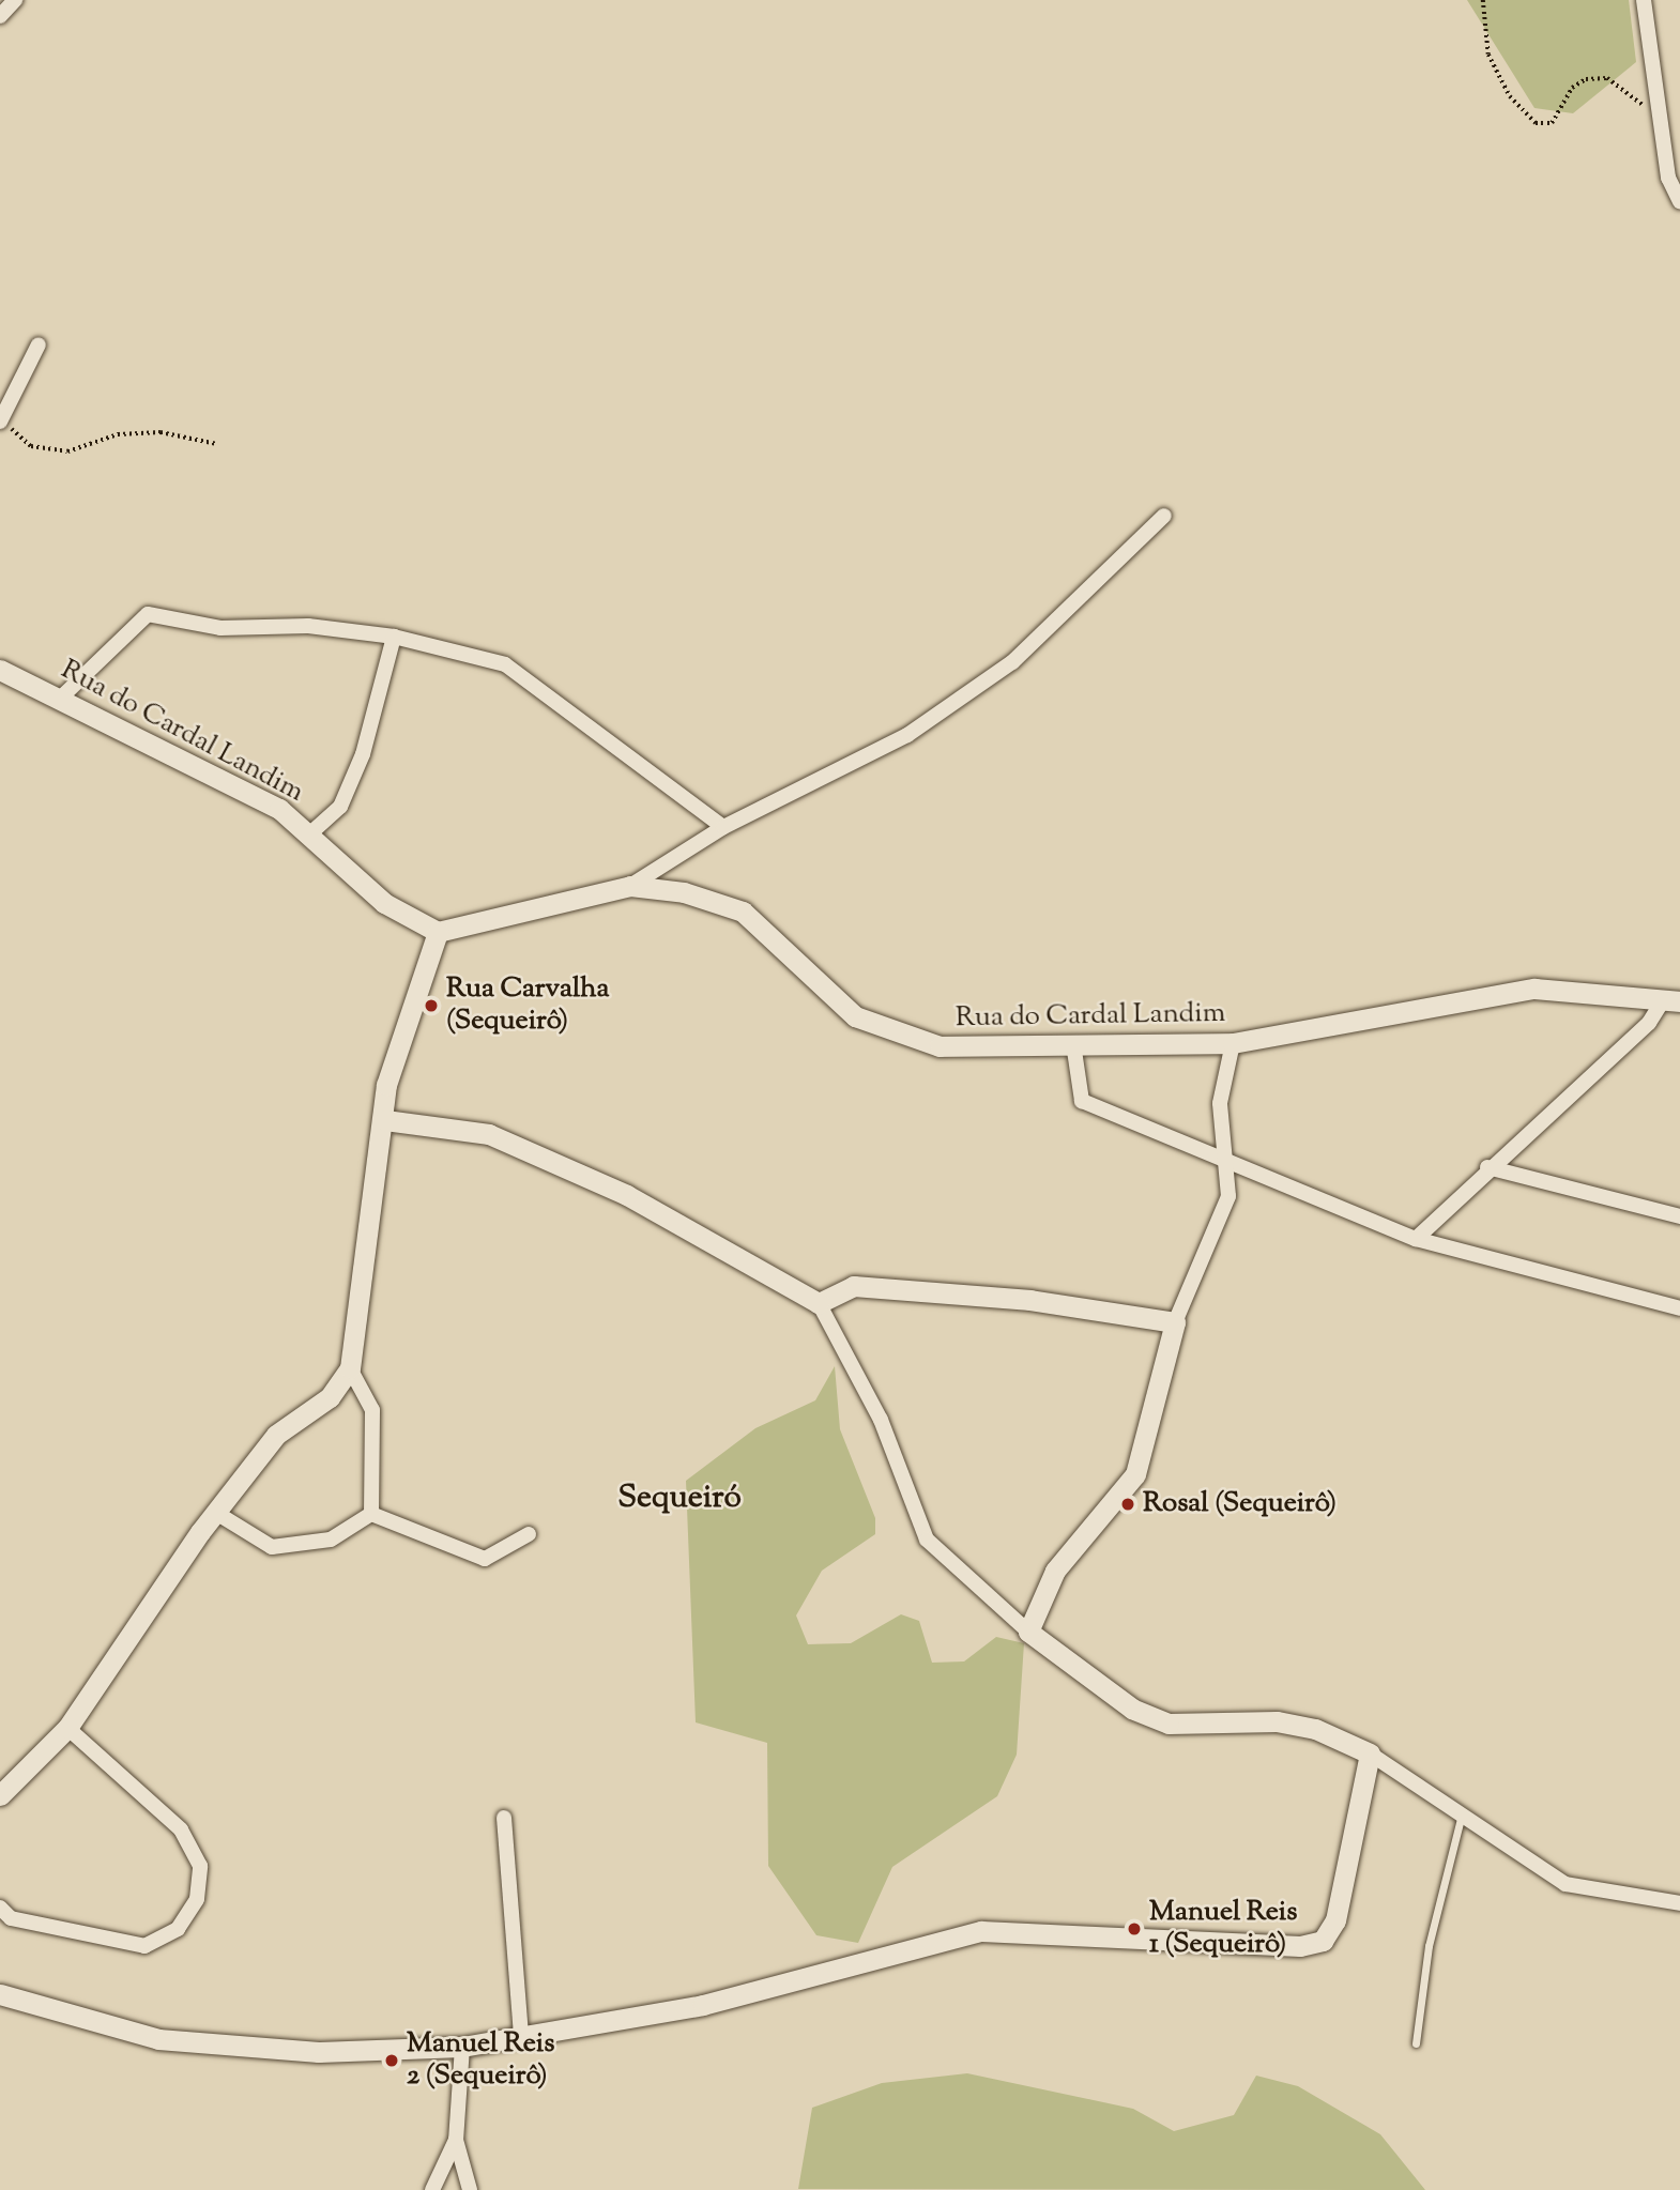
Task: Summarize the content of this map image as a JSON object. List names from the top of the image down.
{
  "streets": {
    "street": ["Rua do Cardal Landim"]
  },
  "districts": ["Sequeiró"],
  "places": [
    "Rua Carvalha (Sequeirô)",
    "Rosal (Sequeirô)",
    "Manuel Reis 1 (Sequeirô)",
    "Manuel Reis 2 (Sequeirô)"
  ]
}
